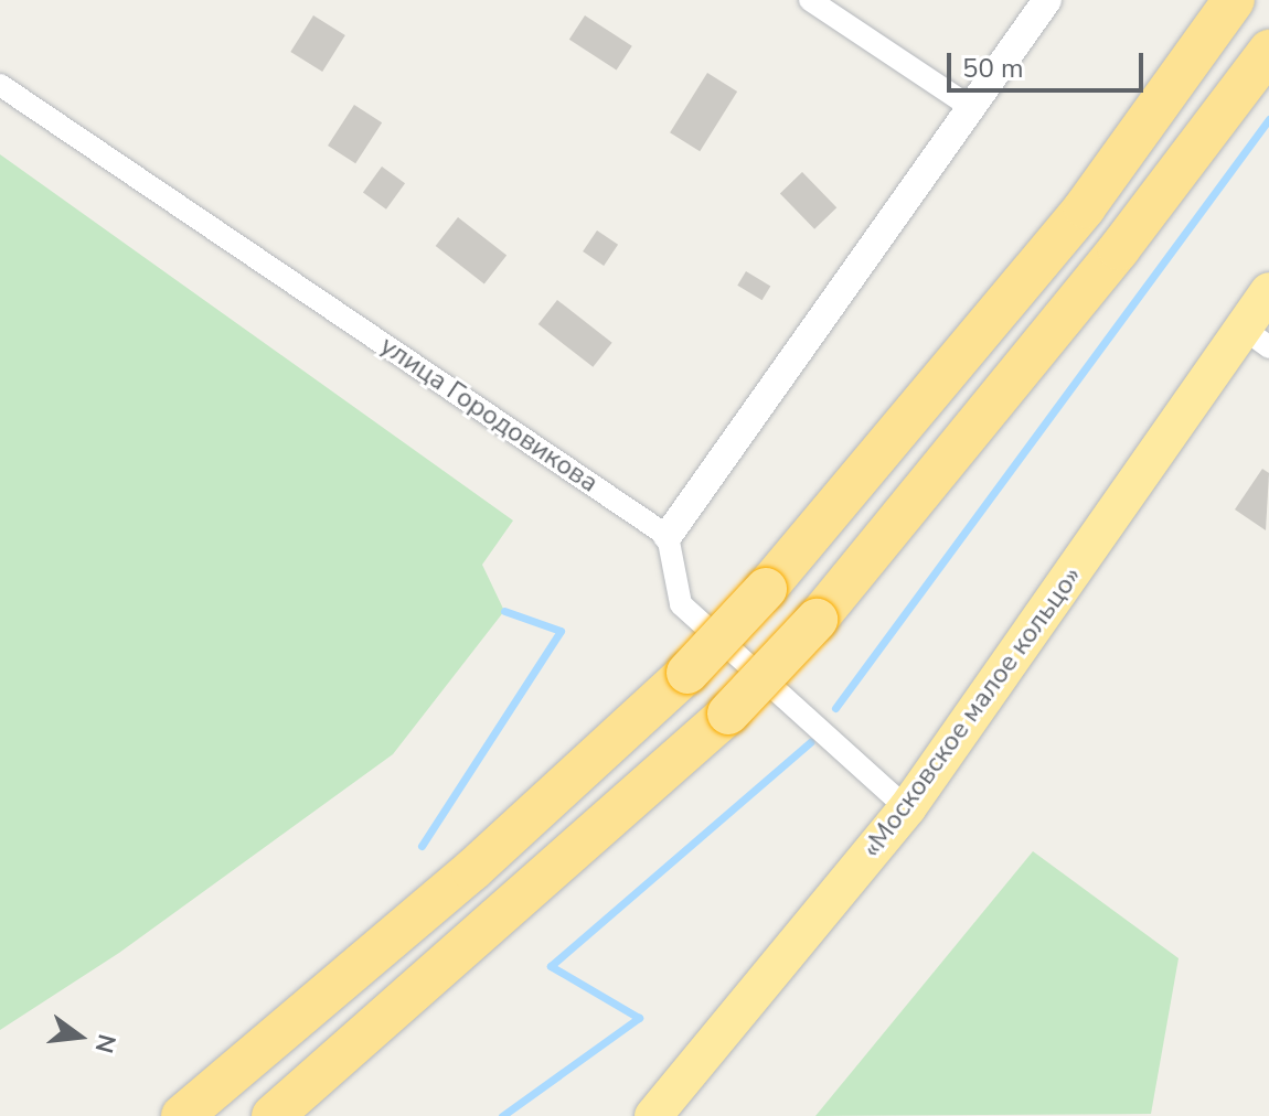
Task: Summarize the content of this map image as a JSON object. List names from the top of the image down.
{
  "streets": {
    "highway": ["«Московское малое кольцо»"],
    "street": ["улица Городовикова"]
  },
  "scale_bar": "50 m",
  "north": "right"
}
